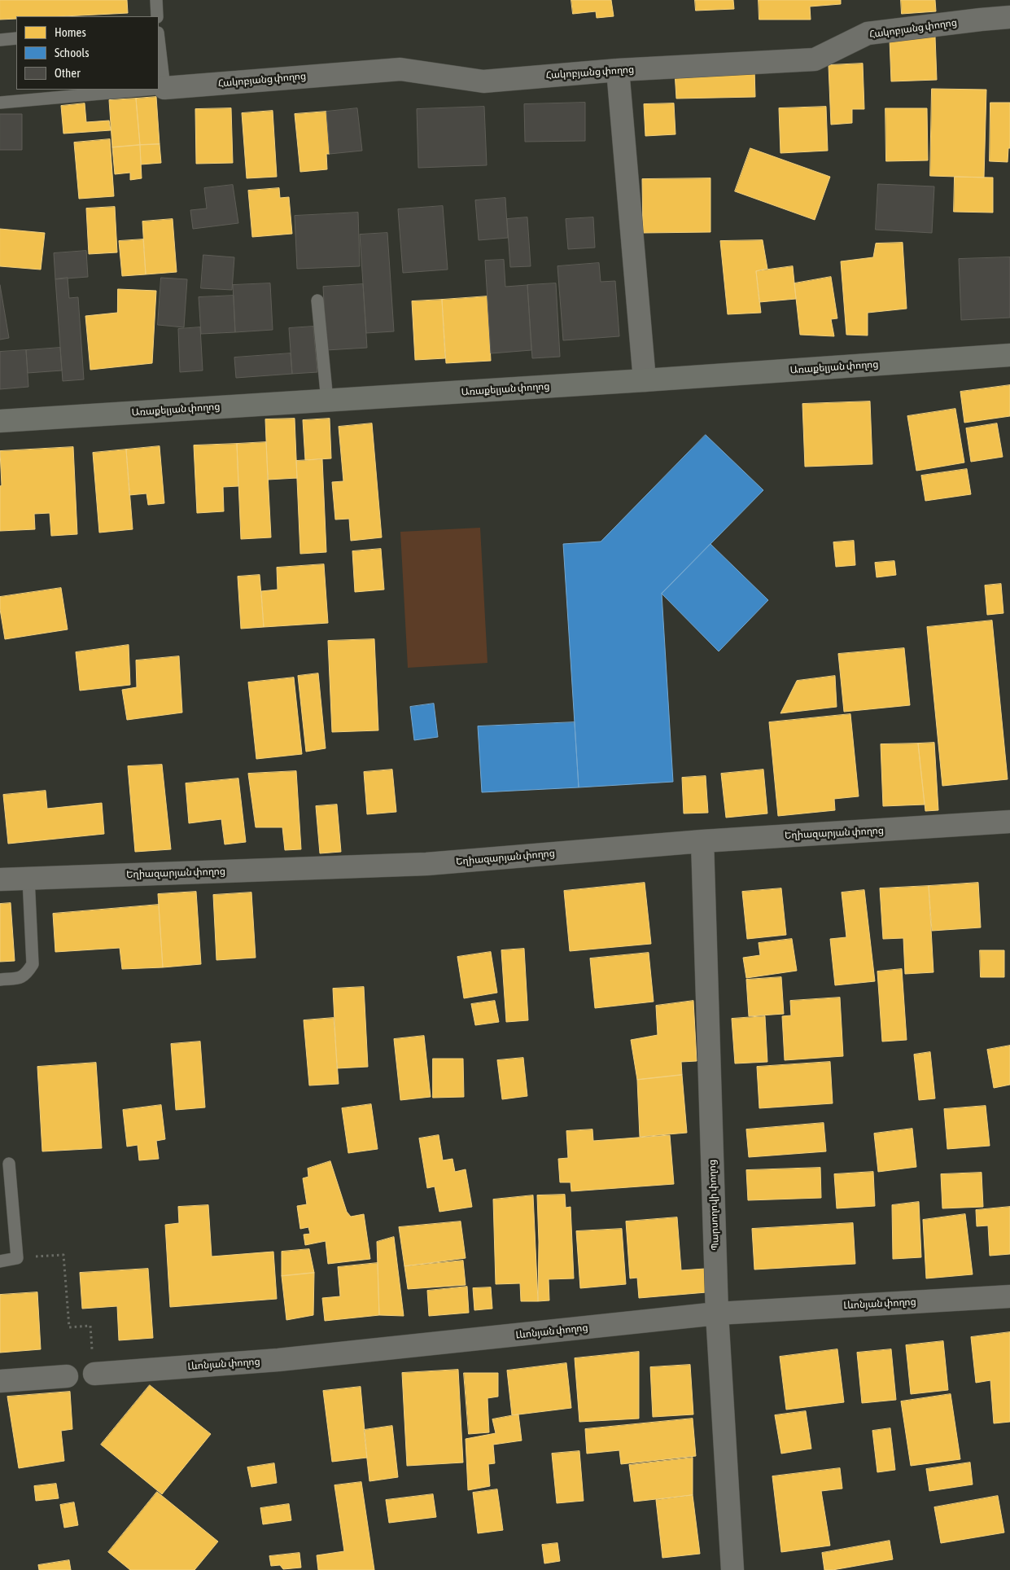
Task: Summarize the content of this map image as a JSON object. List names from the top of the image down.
{
  "streets": {
    "street": [
      "Հակոբյանց փողոց",
      "Առաքելյան փողոց",
      "Եղիազարյան փողոց",
      "Պարսողովի փողոց",
      "Լևոնյան փողոց"
    ]
  },
  "crossings": [
    ["Եղիազարյան փողոց", "Պարսողովի փողոց"],
    ["Պարսողովի փողոց", "Լևոնյան փողոց"]
  ],
  "legend": ["Homes", "Schools", "Other"]
}
